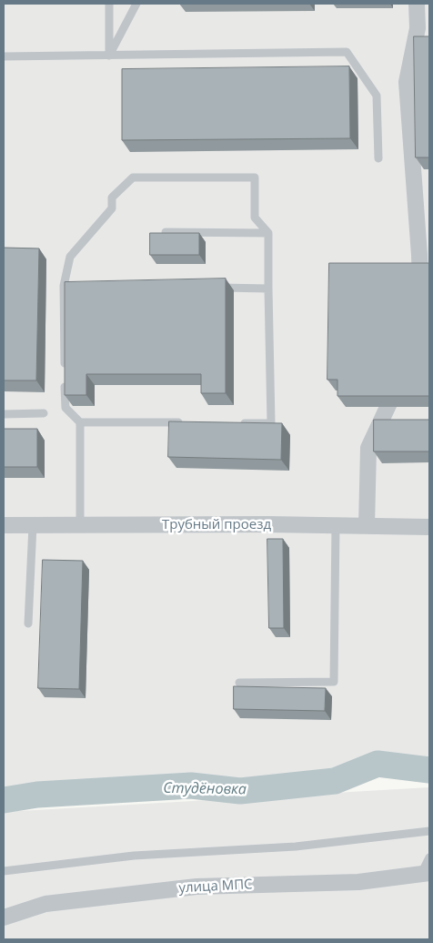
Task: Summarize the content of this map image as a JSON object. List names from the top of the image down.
{
  "streets": {
    "street": ["Трубный проезд", "улица МПС"]
  },
  "water": ["Студёновка"]
}
